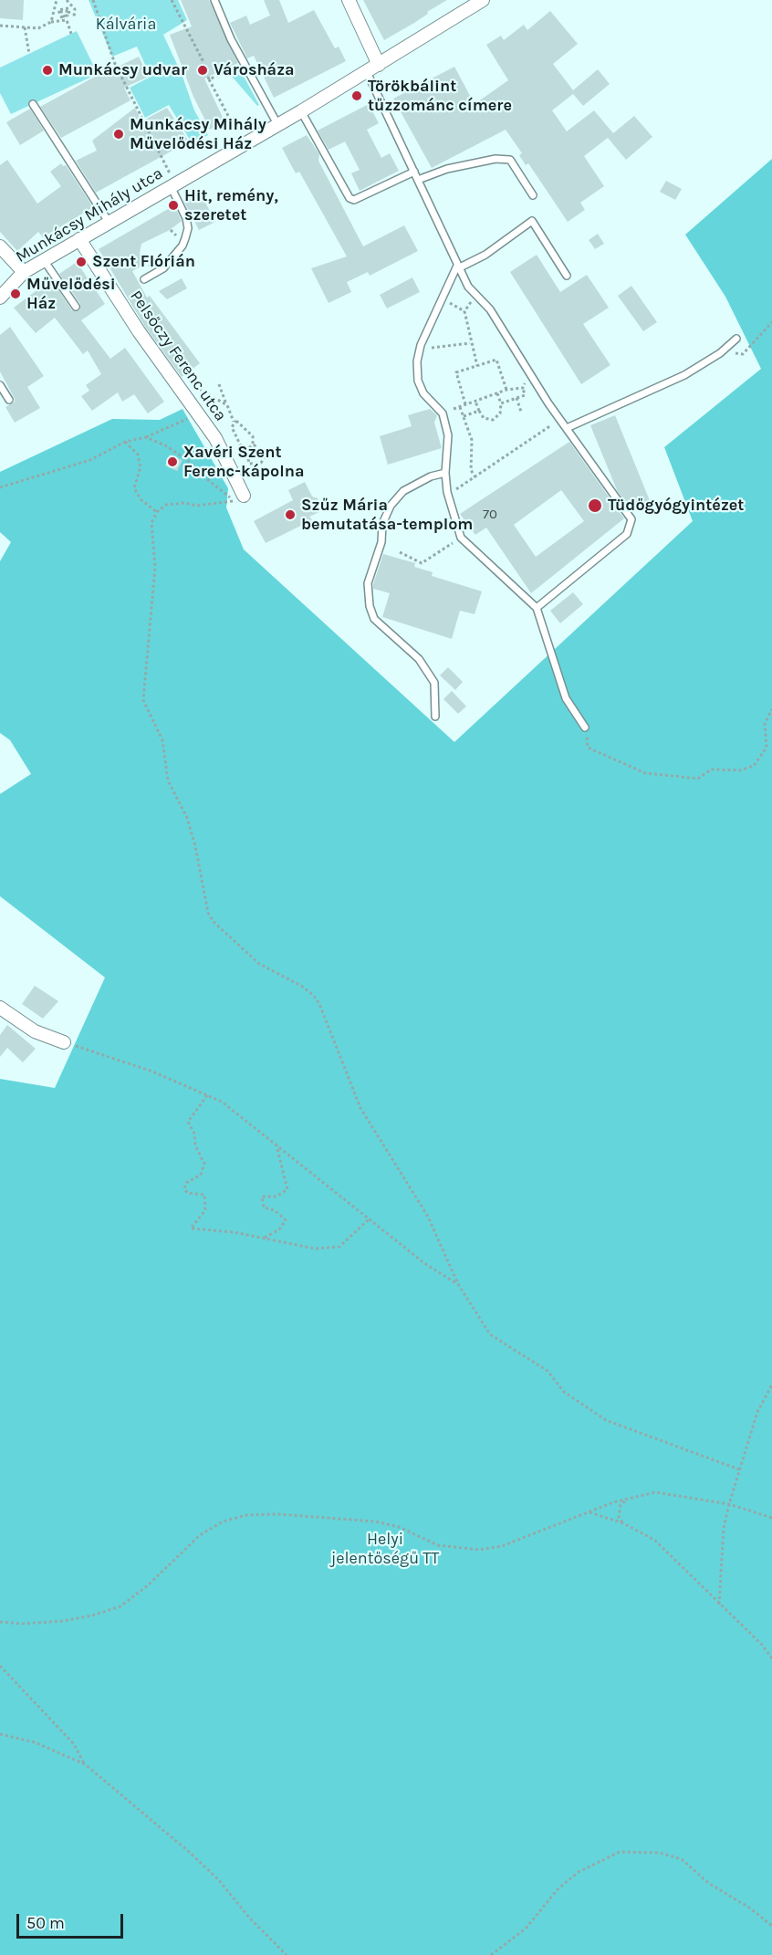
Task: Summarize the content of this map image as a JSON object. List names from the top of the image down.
{
  "streets": {
    "street": ["Munkácsy Mihály utca", "Pelsőczy Ferenc utca"]
  },
  "crossings": [
    ["Munkácsy Mihály utca", "Pelsőczy Ferenc utca"]
  ],
  "parks": ["Kálvária", "Helyi jelentőségű TT"],
  "places": [
    "Munkácsy udvar",
    "Városháza",
    "Törökbálint tűzzománc címere",
    "Munkácsy Mihály Művelődési Ház",
    "Hit, remény, szeretet",
    "Szent Flórián",
    "Művelődési Ház",
    "Xavéri Szent Ferenc-kápolna",
    "Tüdőgyógyintézet",
    "Szűz Mária bemutatása-templom"
  ],
  "house_numbers": ["70"],
  "scale_bar": "50 m"
}
